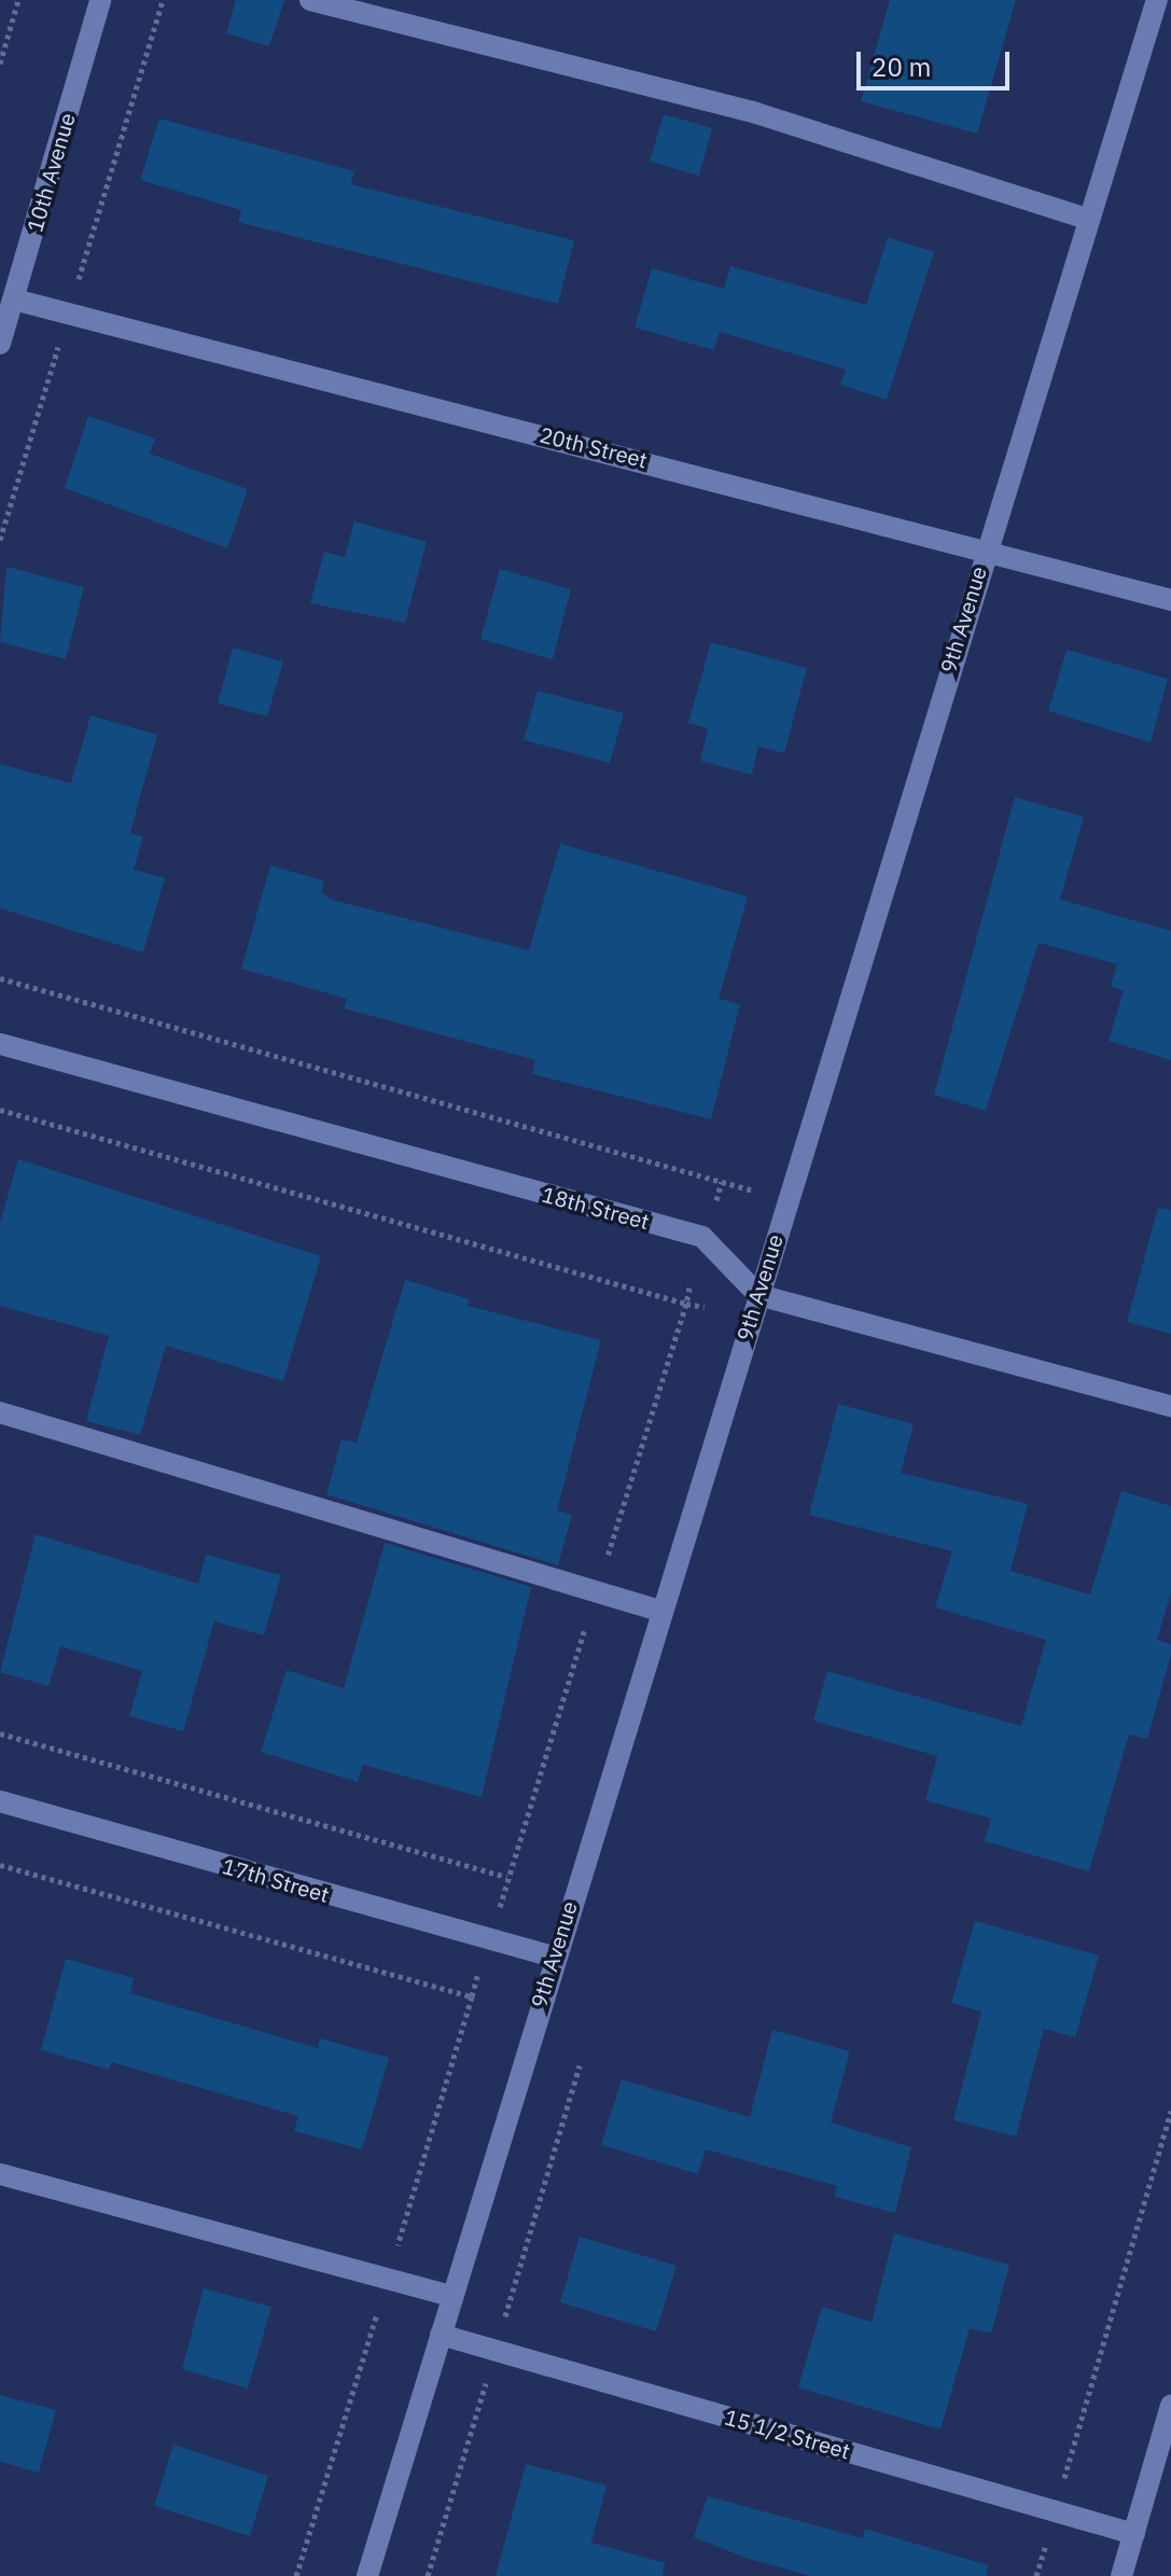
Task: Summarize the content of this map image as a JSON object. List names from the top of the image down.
{
  "streets": {
    "street": [
      "10th Avenue",
      "20th Street",
      "9th Avenue",
      "18th Street",
      "17th Street",
      "15 1/2 Street"
    ]
  },
  "crossings": [
    ["10th Avenue", "20th Street"],
    ["20th Street", "9th Avenue"],
    ["9th Avenue", "18th Street"],
    ["9th Avenue", "17th Street"],
    ["9th Avenue", "15 1/2 Street"]
  ],
  "scale_bar": "20 m"
}
